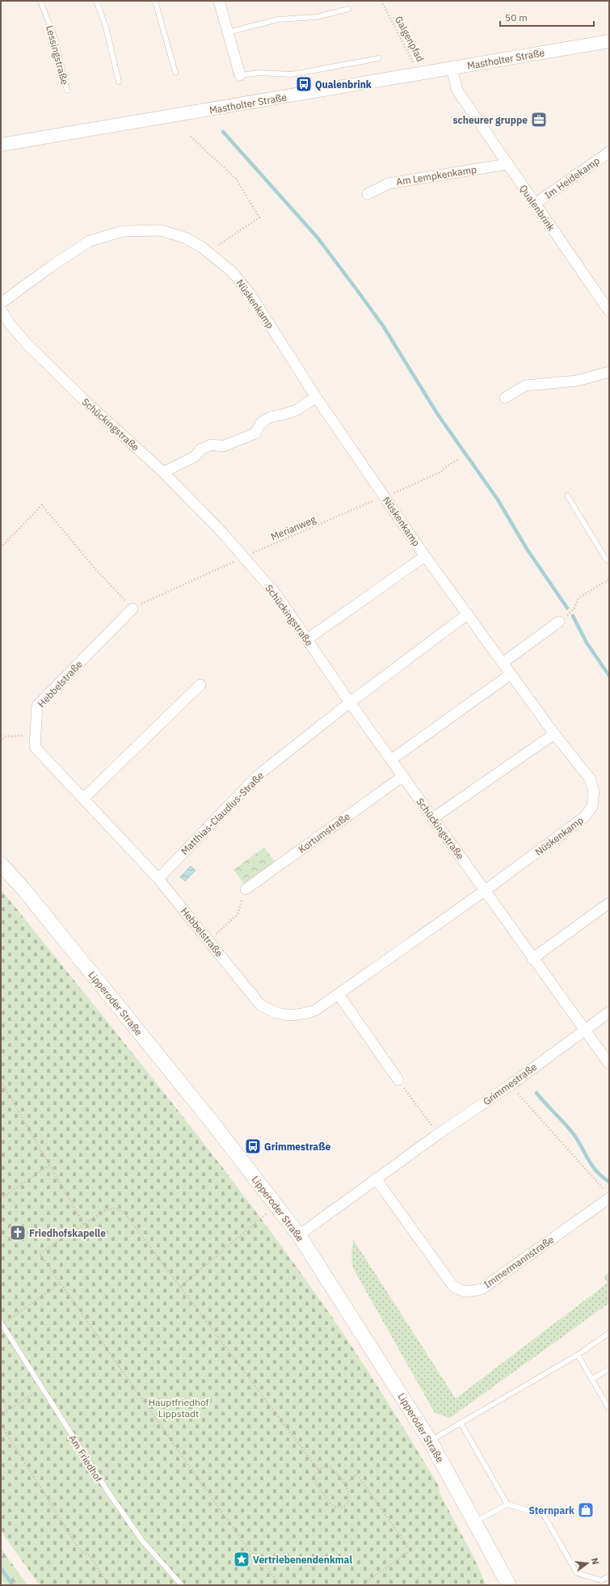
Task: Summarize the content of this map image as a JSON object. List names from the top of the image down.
{
  "streets": {
    "main road": ["Lipperoder Straße"],
    "street": [
      "Mastholter Straße",
      "Am Lempkenkamp",
      "Im Heidekamp",
      "Qualenbrink",
      "Nüskenkamp",
      "Schückingstraße",
      "Hebbelstraße",
      "Matthias-Claudius-Straße",
      "Kortumstraße",
      "Grimmestraße",
      "Immermannstraße"
    ],
    "lane": ["Lessingstraße", "Am Friedhof"],
    "path": ["Galgenpfad", "Merianweg"]
  },
  "crossings": [
    ["Galgenpfad", "Mastholter Straße"],
    ["Mastholter Straße", "Qualenbrink"],
    ["Am Lempkenkamp", "Qualenbrink"],
    ["Im Heidekamp", "Qualenbrink"],
    ["Nüskenkamp", "Schückingstraße"],
    ["Nüskenkamp", "Merianweg"],
    ["Nüskenkamp", "Hebbelstraße"],
    ["Schückingstraße", "Merianweg"],
    ["Schückingstraße", "Hebbelstraße"],
    ["Schückingstraße", "Matthias-Claudius-Straße"],
    ["Schückingstraße", "Kortumstraße"],
    ["Schückingstraße", "Grimmestraße"],
    ["Merianweg", "Hebbelstraße"],
    ["Hebbelstraße", "Matthias-Claudius-Straße"],
    ["Lipperoder Straße", "Grimmestraße"],
    ["Grimmestraße", "Immermannstraße"]
  ],
  "parks": ["Hauptfriedhof Lippstadt"],
  "places": {
    "bus stop": ["Qualenbrink", "Grimmestraße"],
    "office": ["scheurer gruppe"],
    "church": ["Friedhofskapelle"],
    "shop": ["Sternpark"],
    "place": ["Vertriebenendenkmal"]
  },
  "scale_bar": "50 m",
  "north": "right"
}
